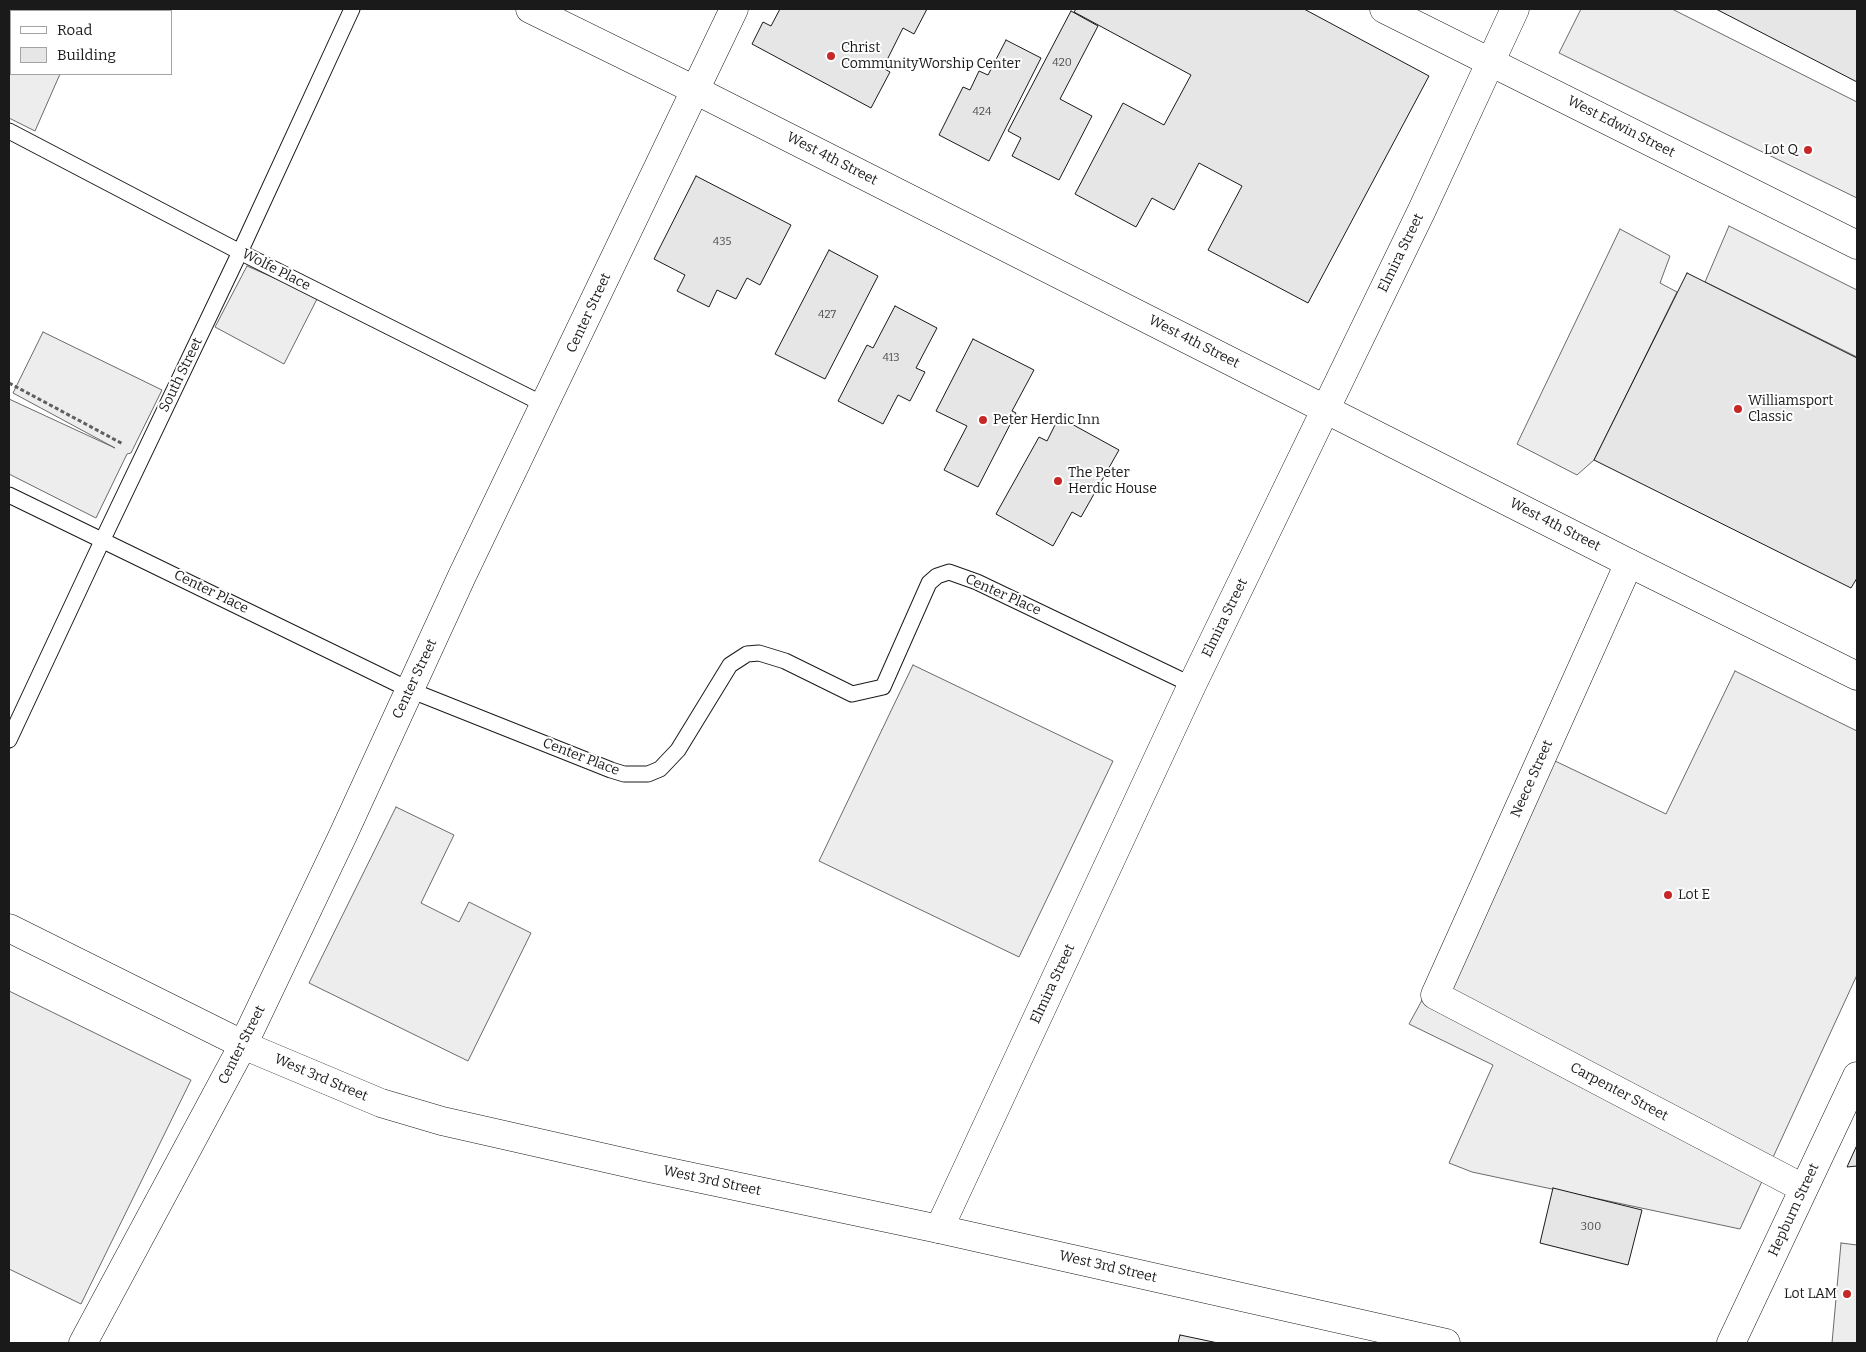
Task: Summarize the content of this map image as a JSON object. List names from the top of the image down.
{
  "streets": {
    "street": [
      "West Edwin Street",
      "West 4th Street",
      "Elmira Street",
      "Center Street",
      "Neece Street",
      "West 3rd Street",
      "Carpenter Street",
      "Hepburn Street"
    ],
    "lane": ["Wolfe Place", "South Street", "Center Place"]
  },
  "crossings": [
    ["West Edwin Street", "Elmira Street"],
    ["West 4th Street", "Elmira Street"],
    ["West 4th Street", "Center Street"],
    ["West 4th Street", "Neece Street"],
    ["Elmira Street", "Center Place"],
    ["Elmira Street", "West 3rd Street"],
    ["Wolfe Place", "Center Street"],
    ["Wolfe Place", "South Street"],
    ["Center Street", "Center Place"],
    ["Center Street", "West 3rd Street"],
    ["South Street", "Center Place"],
    ["Neece Street", "Carpenter Street"],
    ["Carpenter Street", "Hepburn Street"]
  ],
  "places": [
    "Christ CommunityWorship Center",
    "Lot Q",
    "Williamsport Classic",
    "Peter Herdic Inn",
    "The Peter Herdic House",
    "Lot E",
    "Lot LAM"
  ],
  "house_numbers": [
    "420",
    "424",
    "435",
    "427",
    "413",
    "300"
  ],
  "legend": ["Road", "Building"]
}
